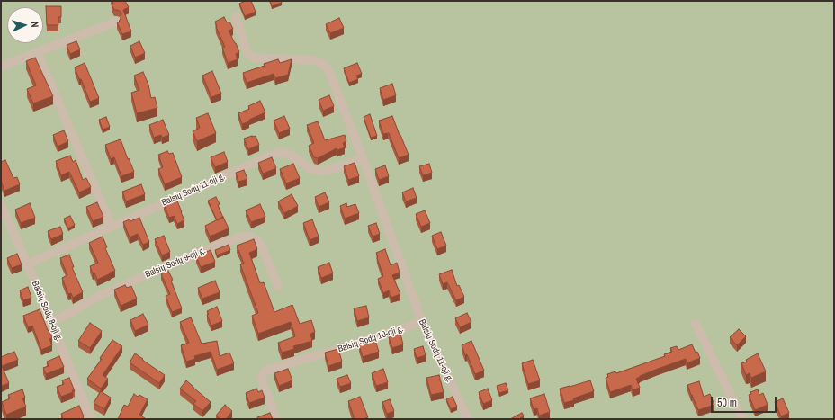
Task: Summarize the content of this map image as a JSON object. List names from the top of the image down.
{
  "streets": {
    "street": [
      "Balsių Sodų 11-oji g.",
      "Balsių Sodų 9-oji g.",
      "Balsių Sodų 8-oji g.",
      "Balsių Sodų 10-oji g."
    ]
  },
  "crossings": [
    ["Balsių Sodų 11-oji g.", "Balsių Sodų 8-oji g."],
    ["Balsių Sodų 11-oji g.", "Balsių Sodų 10-oji g."],
    ["Balsių Sodų 9-oji g.", "Balsių Sodų 8-oji g."]
  ],
  "scale_bar": "50 m",
  "north": "right"
}
